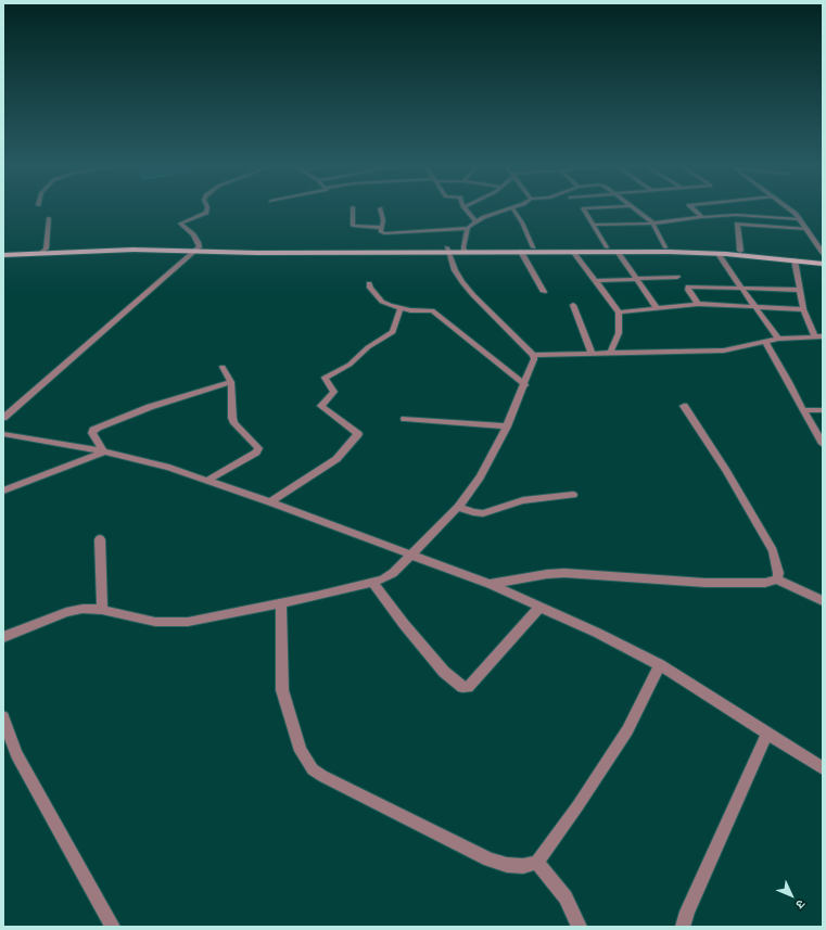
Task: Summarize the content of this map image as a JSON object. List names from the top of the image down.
{
  "north": "bottom right"
}
